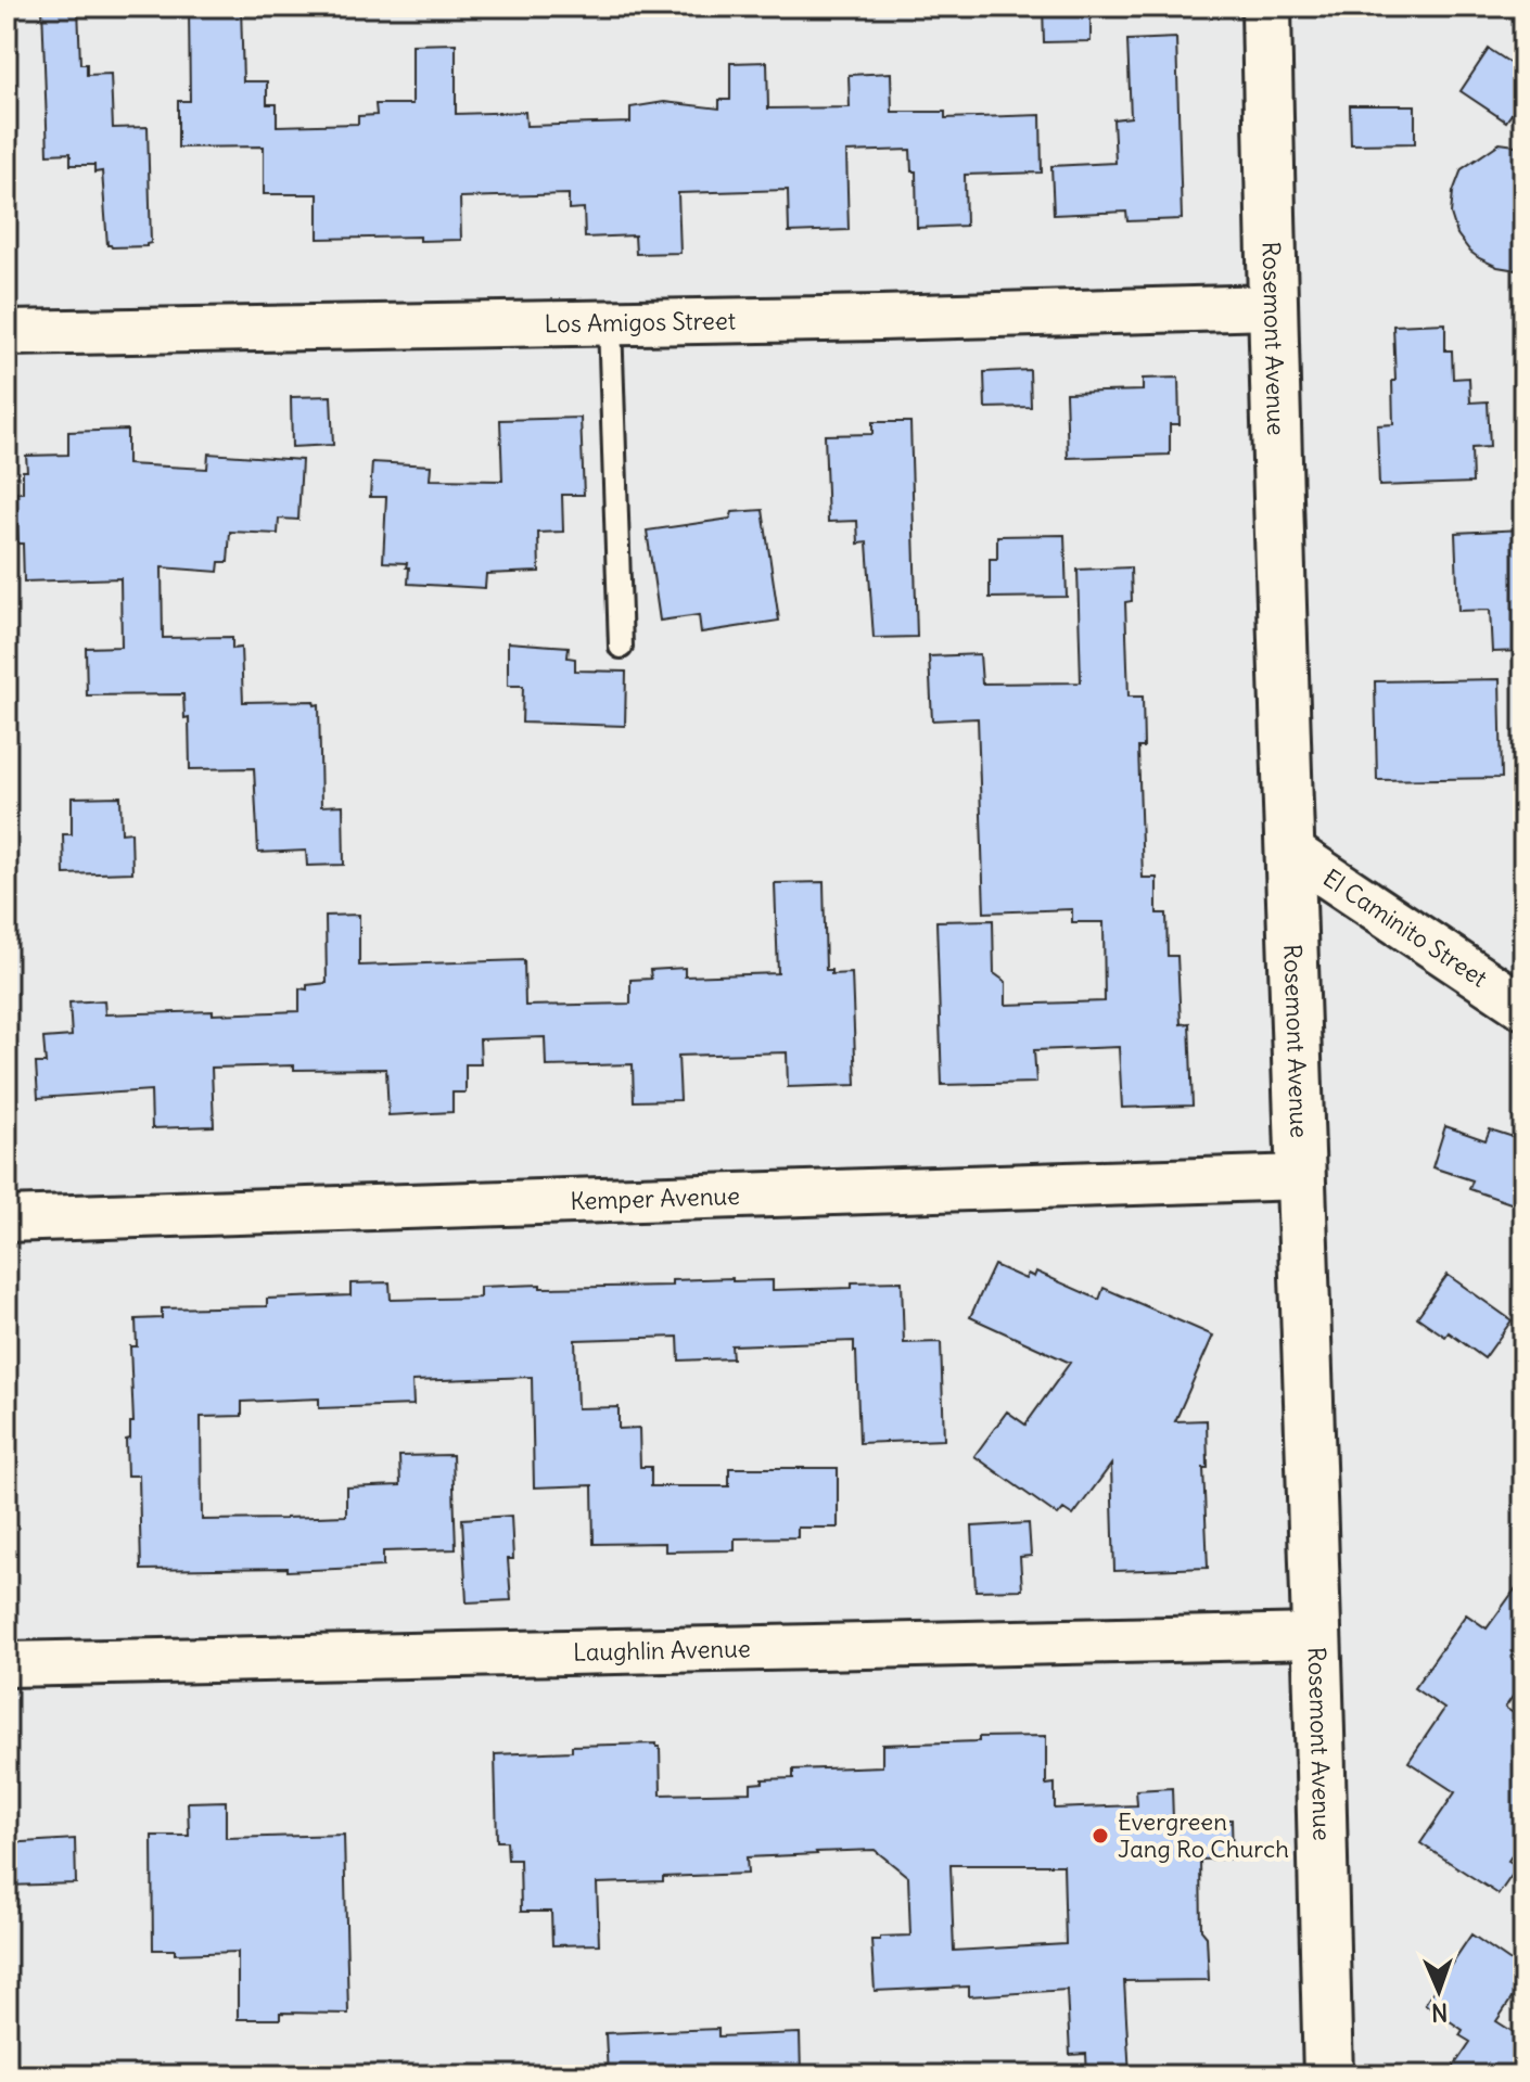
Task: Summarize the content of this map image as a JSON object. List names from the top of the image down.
{
  "streets": {
    "street": [
      "Los Amigos Street",
      "Rosemont Avenue",
      "El Caminito Street",
      "Kemper Avenue",
      "Laughlin Avenue"
    ]
  },
  "crossings": [
    ["Los Amigos Street", "Rosemont Avenue"],
    ["Rosemont Avenue", "El Caminito Street"],
    ["Rosemont Avenue", "Kemper Avenue"],
    ["Rosemont Avenue", "Laughlin Avenue"]
  ],
  "places": ["Evergreen Jang Ro Church"],
  "north": "bottom"
}
